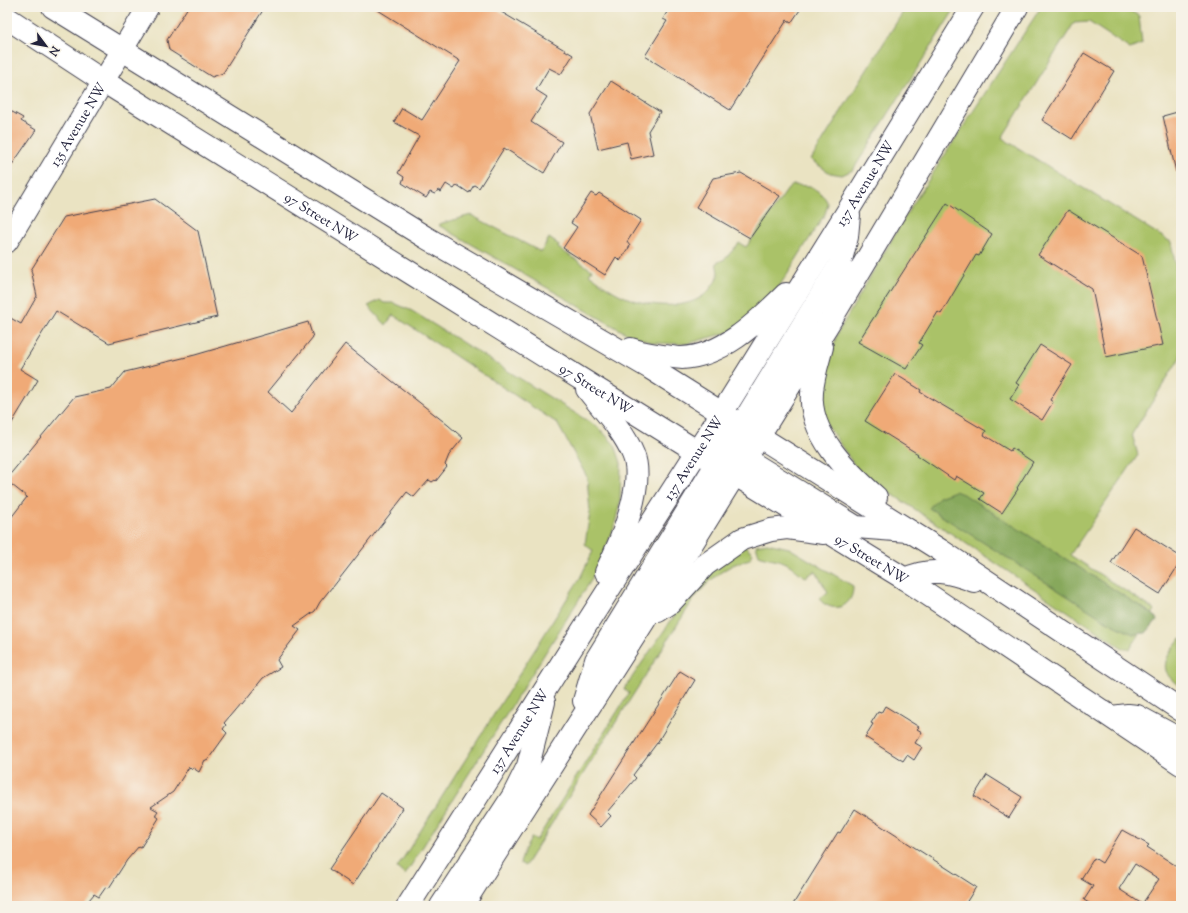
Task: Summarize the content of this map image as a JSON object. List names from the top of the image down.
{
  "streets": {
    "main road": ["137 Avenue NW", "97 Street NW"],
    "street": ["135 Avenue NW"]
  },
  "crossings": [
    ["135 Avenue NW", "97 Street NW"],
    ["137 Avenue NW", "97 Street NW"]
  ],
  "north": "bottom right"
}
